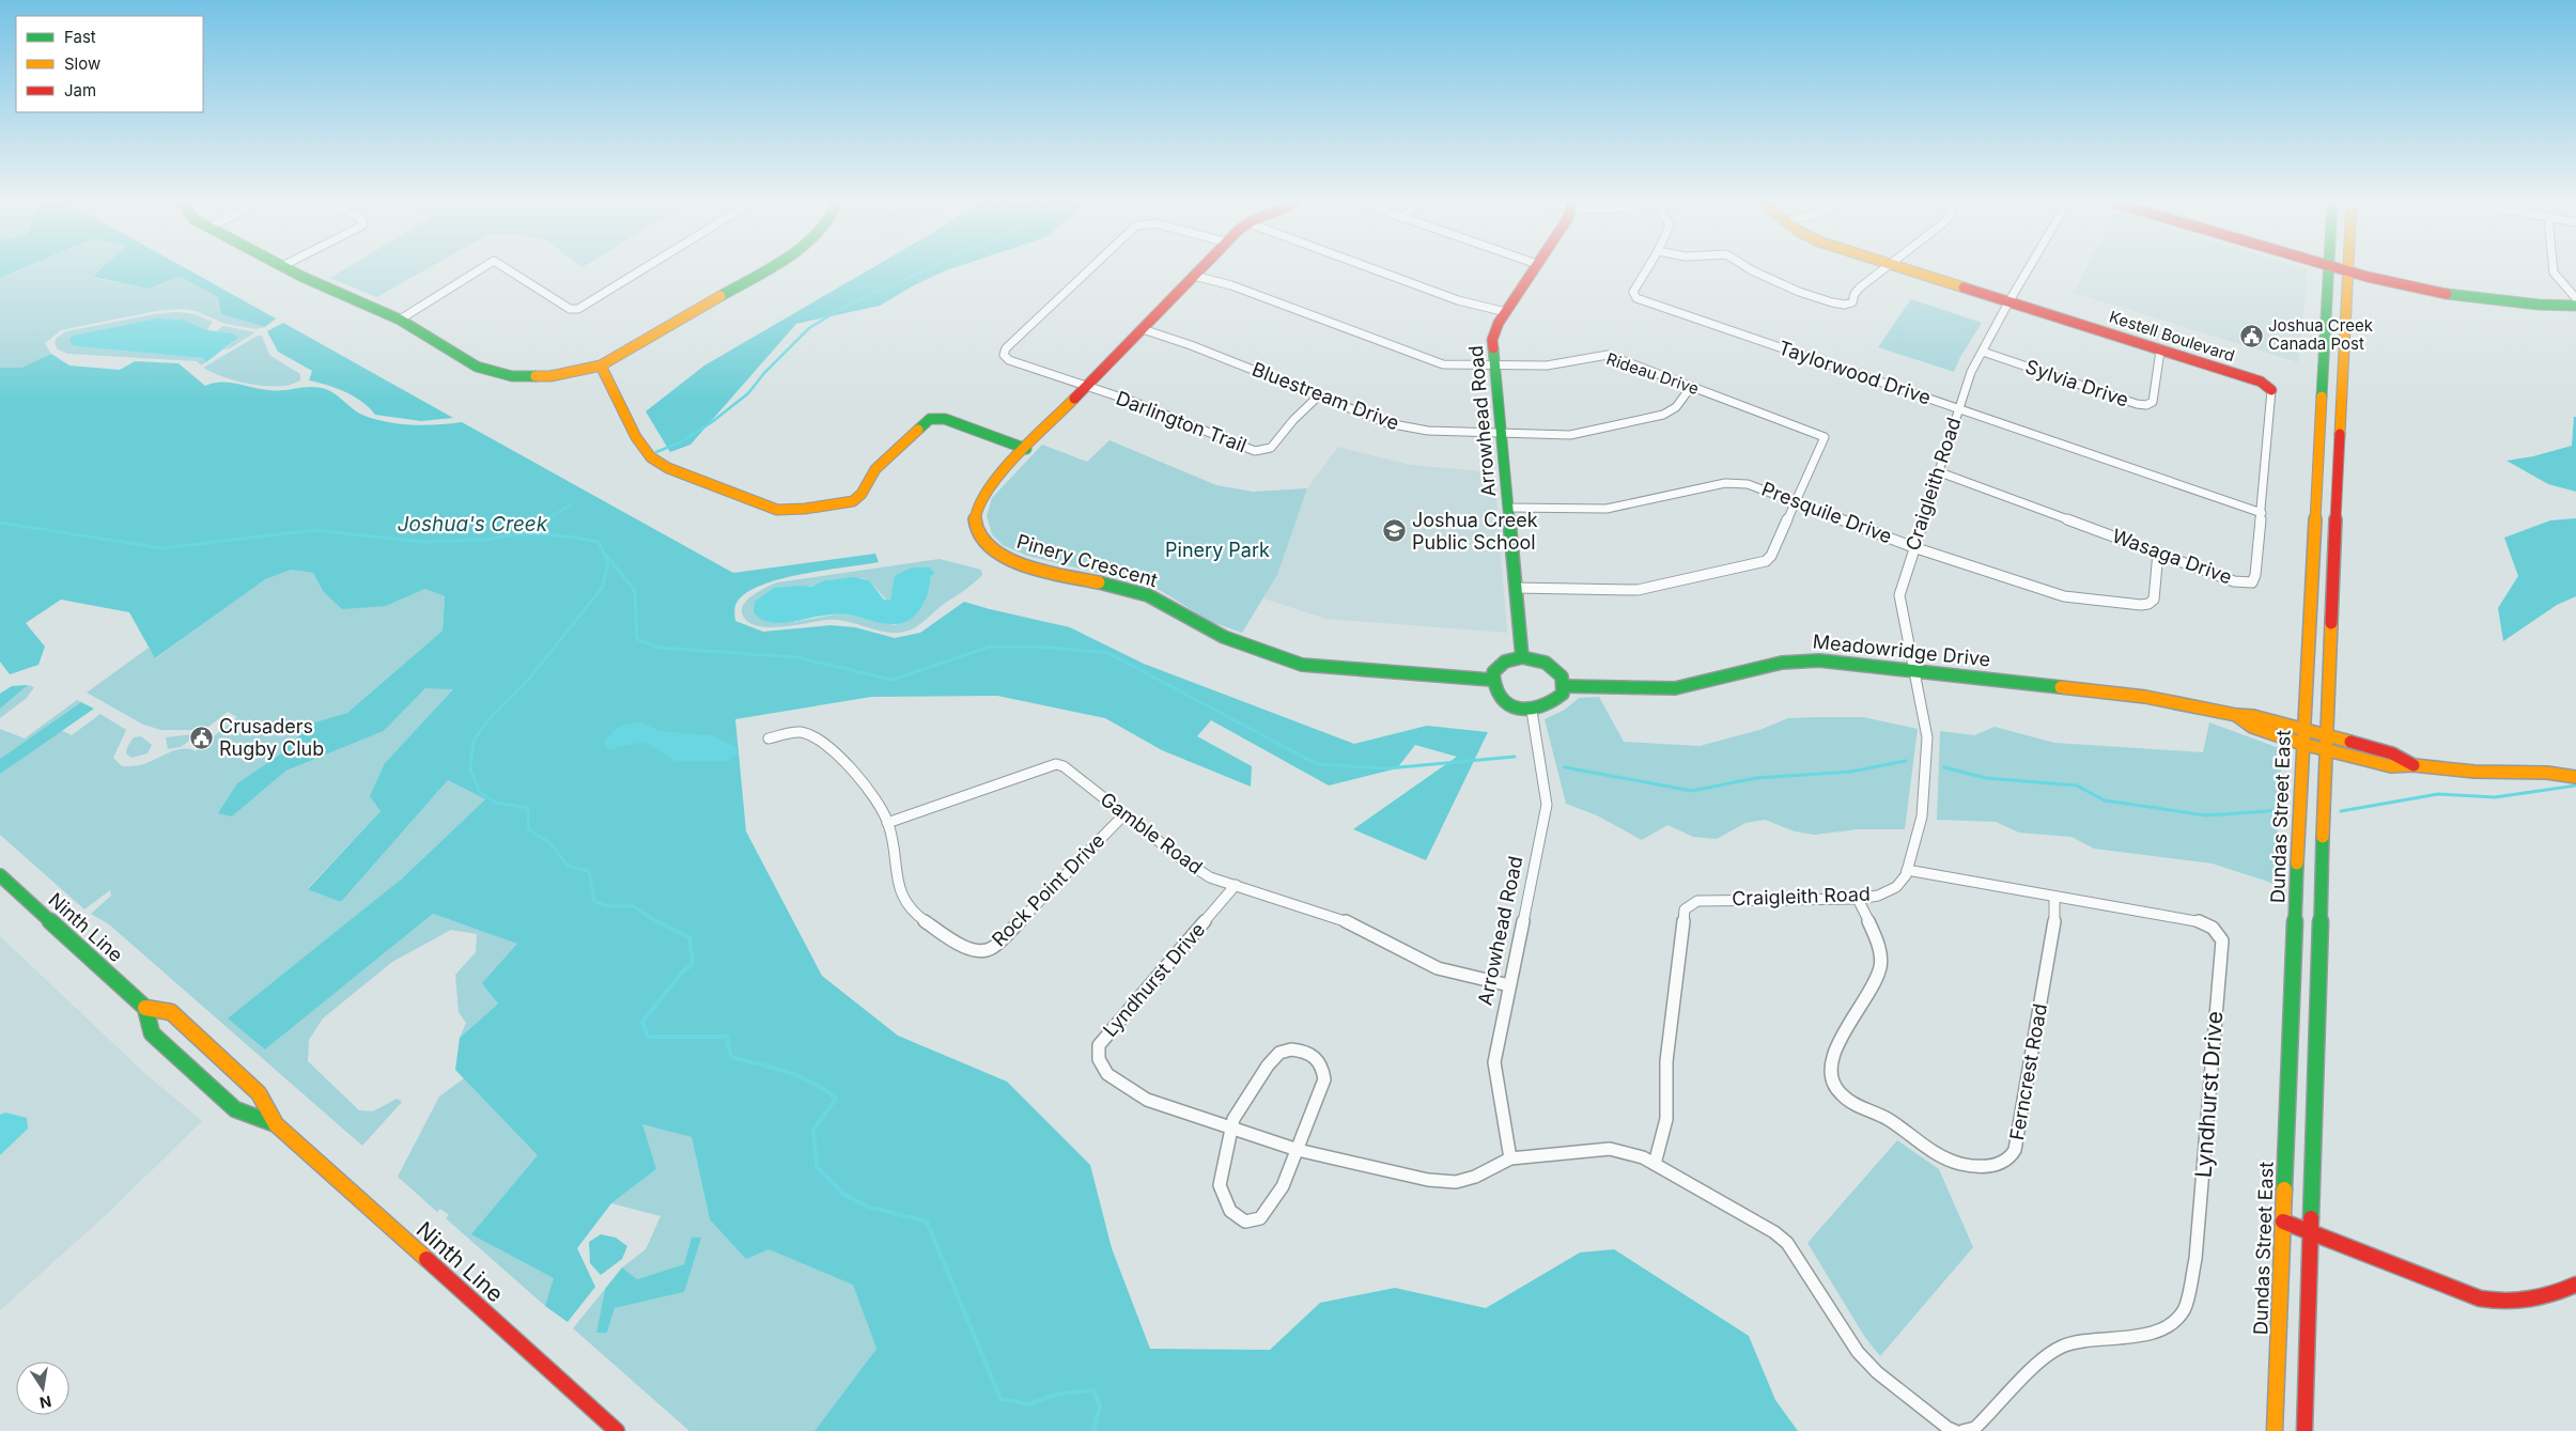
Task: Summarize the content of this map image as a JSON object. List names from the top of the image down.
{
  "streets": {
    "street": [
      "Kestell Boulevard",
      "Taylorwood Drive",
      "Rideau Drive",
      "Sylvia Drive",
      "Bluestream Drive",
      "Arrowhead Road",
      "Darlington Trail",
      "Craigleith Road",
      "Presquile Drive",
      "Wasaga Drive",
      "Pinery Crescent",
      "Meadowridge Drive",
      "Dundas Street East",
      "Gamble Road",
      "Rock Point Drive",
      "Ninth Line",
      "Lyndhurst Drive",
      "Ferncrest Road"
    ]
  },
  "crossings": [
    ["Kestell Boulevard", "Sylvia Drive"],
    ["Kestell Boulevard", "Craigleith Road"],
    ["Kestell Boulevard", "Wasaga Drive"],
    ["Taylorwood Drive", "Craigleith Road"],
    ["Taylorwood Drive", "Wasaga Drive"],
    ["Rideau Drive", "Bluestream Drive"],
    ["Rideau Drive", "Arrowhead Road"],
    ["Rideau Drive", "Presquile Drive"],
    ["Rideau Drive", "Pinery Crescent"],
    ["Sylvia Drive", "Craigleith Road"],
    ["Bluestream Drive", "Arrowhead Road"],
    ["Bluestream Drive", "Darlington Trail"],
    ["Bluestream Drive", "Pinery Crescent"],
    ["Arrowhead Road", "Presquile Drive"],
    ["Arrowhead Road", "Pinery Crescent"],
    ["Arrowhead Road", "Meadowridge Drive"],
    ["Arrowhead Road", "Gamble Road"],
    ["Arrowhead Road", "Lyndhurst Drive"],
    ["Darlington Trail", "Pinery Crescent"],
    ["Craigleith Road", "Presquile Drive"],
    ["Craigleith Road", "Wasaga Drive"],
    ["Craigleith Road", "Meadowridge Drive"],
    ["Craigleith Road", "Lyndhurst Drive"],
    ["Craigleith Road", "Ferncrest Road"],
    ["Presquile Drive", "Wasaga Drive"],
    ["Pinery Crescent", "Meadowridge Drive"],
    ["Meadowridge Drive", "Dundas Street East"],
    ["Gamble Road", "Rock Point Drive"],
    ["Gamble Road", "Lyndhurst Drive"],
    ["Lyndhurst Drive", "Ferncrest Road"]
  ],
  "water": ["Joshua's Creek"],
  "parks": ["Pinery Park"],
  "places": {
    "public building": ["Joshua Creek Canada Post", "Crusaders Rugby Club"],
    "school or university": ["Joshua Creek Public School"]
  },
  "legend": ["Fast", "Slow", "Jam"],
  "north": "bottom"
}
